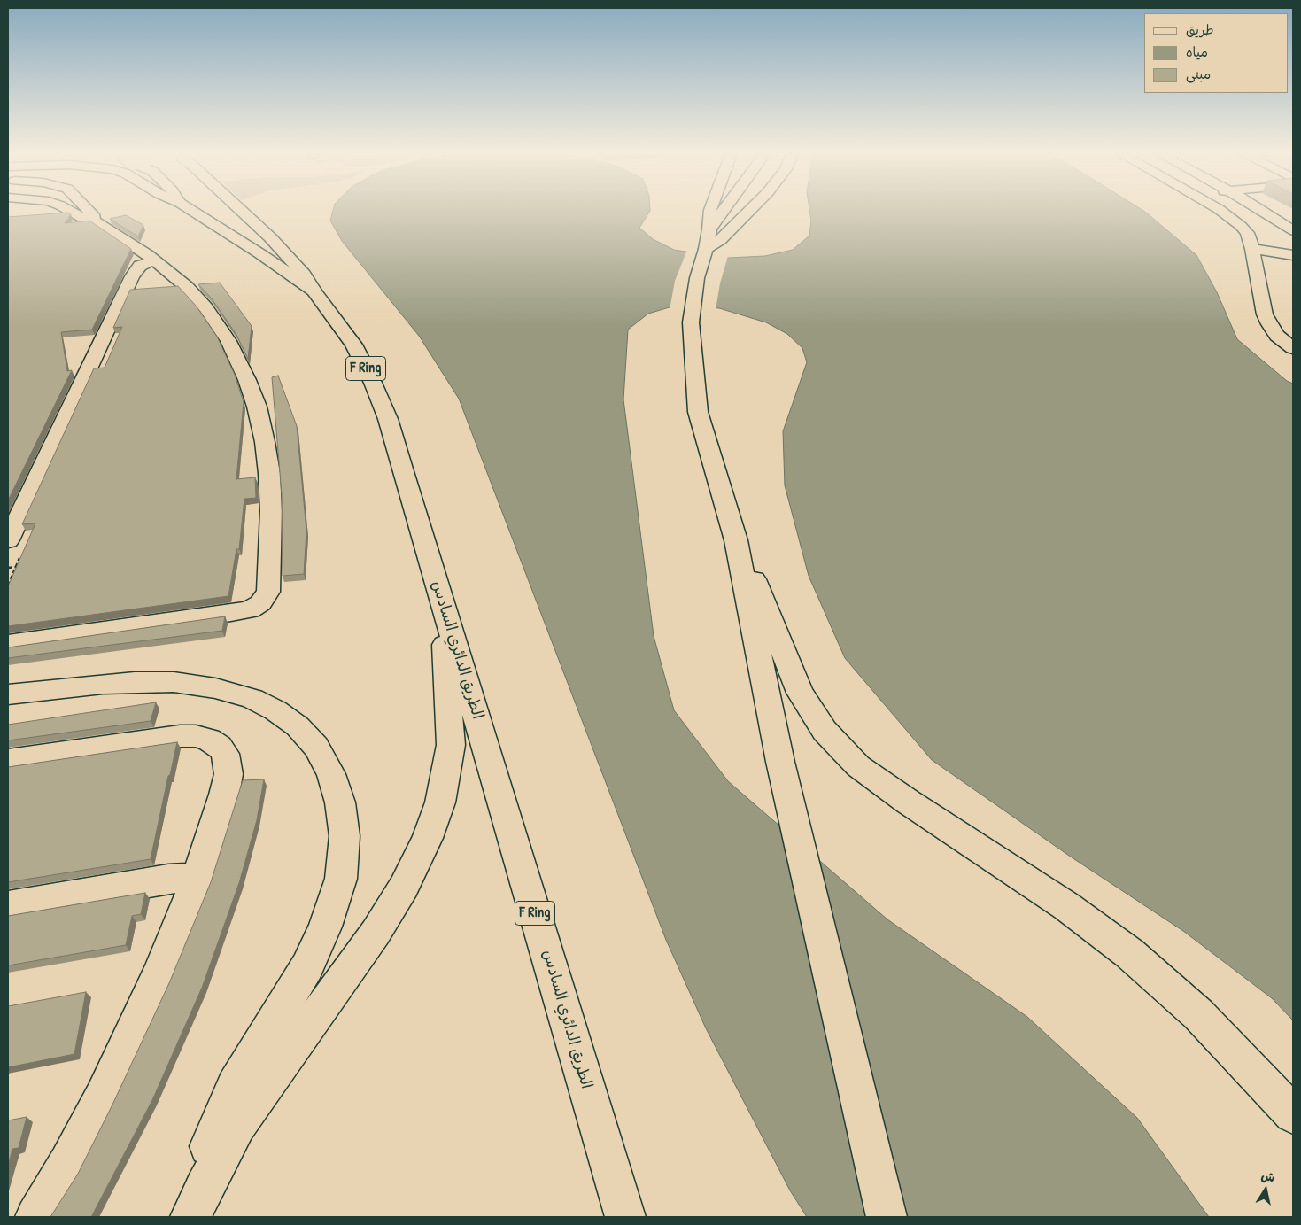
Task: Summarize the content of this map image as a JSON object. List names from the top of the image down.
{
  "streets": {
    "main road": ["F Ring", "الطريق الدائري السادس"]
  },
  "legend": ["طريق", "مياه", "مبنى"],
  "north": "top"
}
